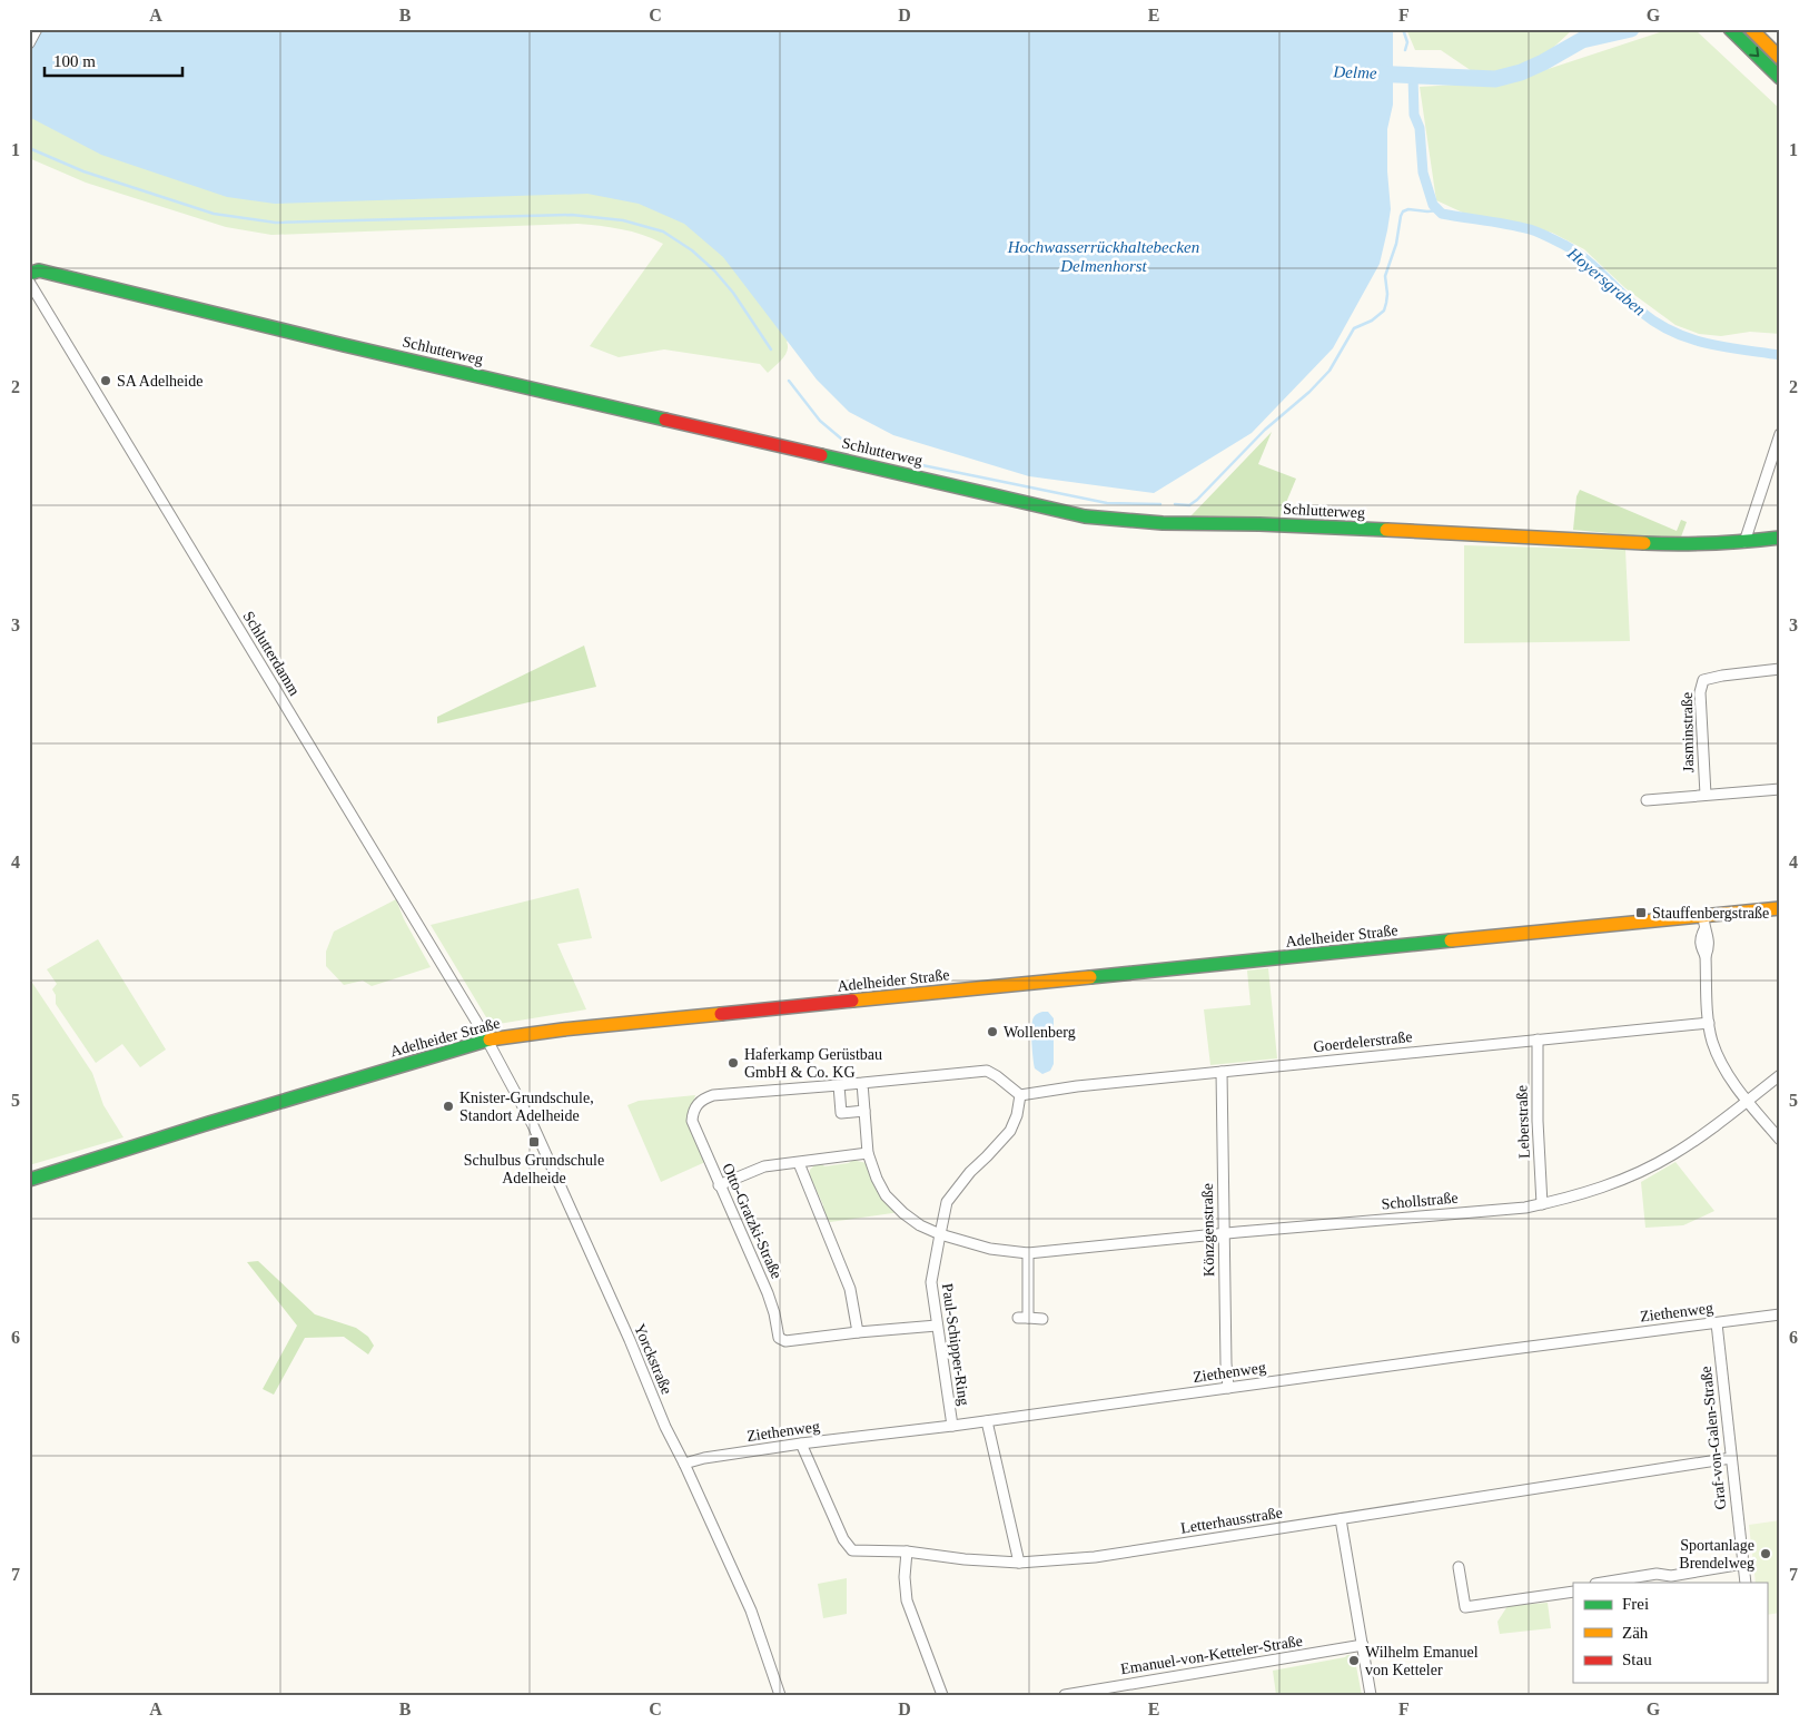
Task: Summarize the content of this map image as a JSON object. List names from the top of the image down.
{
  "streets": {
    "main road": ["Schlutterweg", "Adelheider Straße"],
    "street": [
      "Schlutterdamm",
      "Jasminstraße",
      "Goerdelerstraße",
      "Leberstraße",
      "Schollstraße",
      "Otto-Gratzki-Straße",
      "Könzgenstraße",
      "Ziethenweg",
      "Paul-Schipper-Ring",
      "Yorckstraße",
      "Graf-von-Galen-Straße",
      "Letterhausstraße",
      "Emanuel-von-Ketteler-Straße"
    ]
  },
  "crossings": [
    ["Schlutterdamm", "Adelheider Straße"],
    ["Schlutterdamm", "Yorckstraße"],
    ["Adelheider Straße", "Yorckstraße"],
    ["Goerdelerstraße", "Leberstraße"],
    ["Goerdelerstraße", "Könzgenstraße"],
    ["Goerdelerstraße", "Paul-Schipper-Ring"],
    ["Leberstraße", "Schollstraße"],
    ["Schollstraße", "Könzgenstraße"],
    ["Schollstraße", "Paul-Schipper-Ring"],
    ["Otto-Gratzki-Straße", "Paul-Schipper-Ring"],
    ["Könzgenstraße", "Ziethenweg"],
    ["Ziethenweg", "Paul-Schipper-Ring"],
    ["Ziethenweg", "Yorckstraße"],
    ["Ziethenweg", "Graf-von-Galen-Straße"],
    ["Ziethenweg", "Letterhausstraße"],
    ["Graf-von-Galen-Straße", "Letterhausstraße"]
  ],
  "water": ["Delme", "Hochwasserrückhaltebecken Delmenhorst", "Hoyersgraben"],
  "places": {
    "other": [
      "SA Adelheide",
      "Wollenberg",
      "Haferkamp Gerüstbau GmbH & Co. KG",
      "Knister-Grundschule, Standort Adelheide",
      "Sportanlage Brendelweg",
      "Wilhelm Emanuel von Ketteler"
    ],
    "transit": ["Stauffenbergstraße", "Schulbus Grundschule Adelheide"]
  },
  "legend": ["Frei", "Zäh", "Stau"],
  "scale_bar": "100 m",
  "grid": {
    "columns": [
      "A",
      "B",
      "C",
      "D",
      "E",
      "F",
      "G"
    ],
    "rows": [
      "1",
      "2",
      "3",
      "4",
      "5",
      "6",
      "7"
    ]
  }
}
